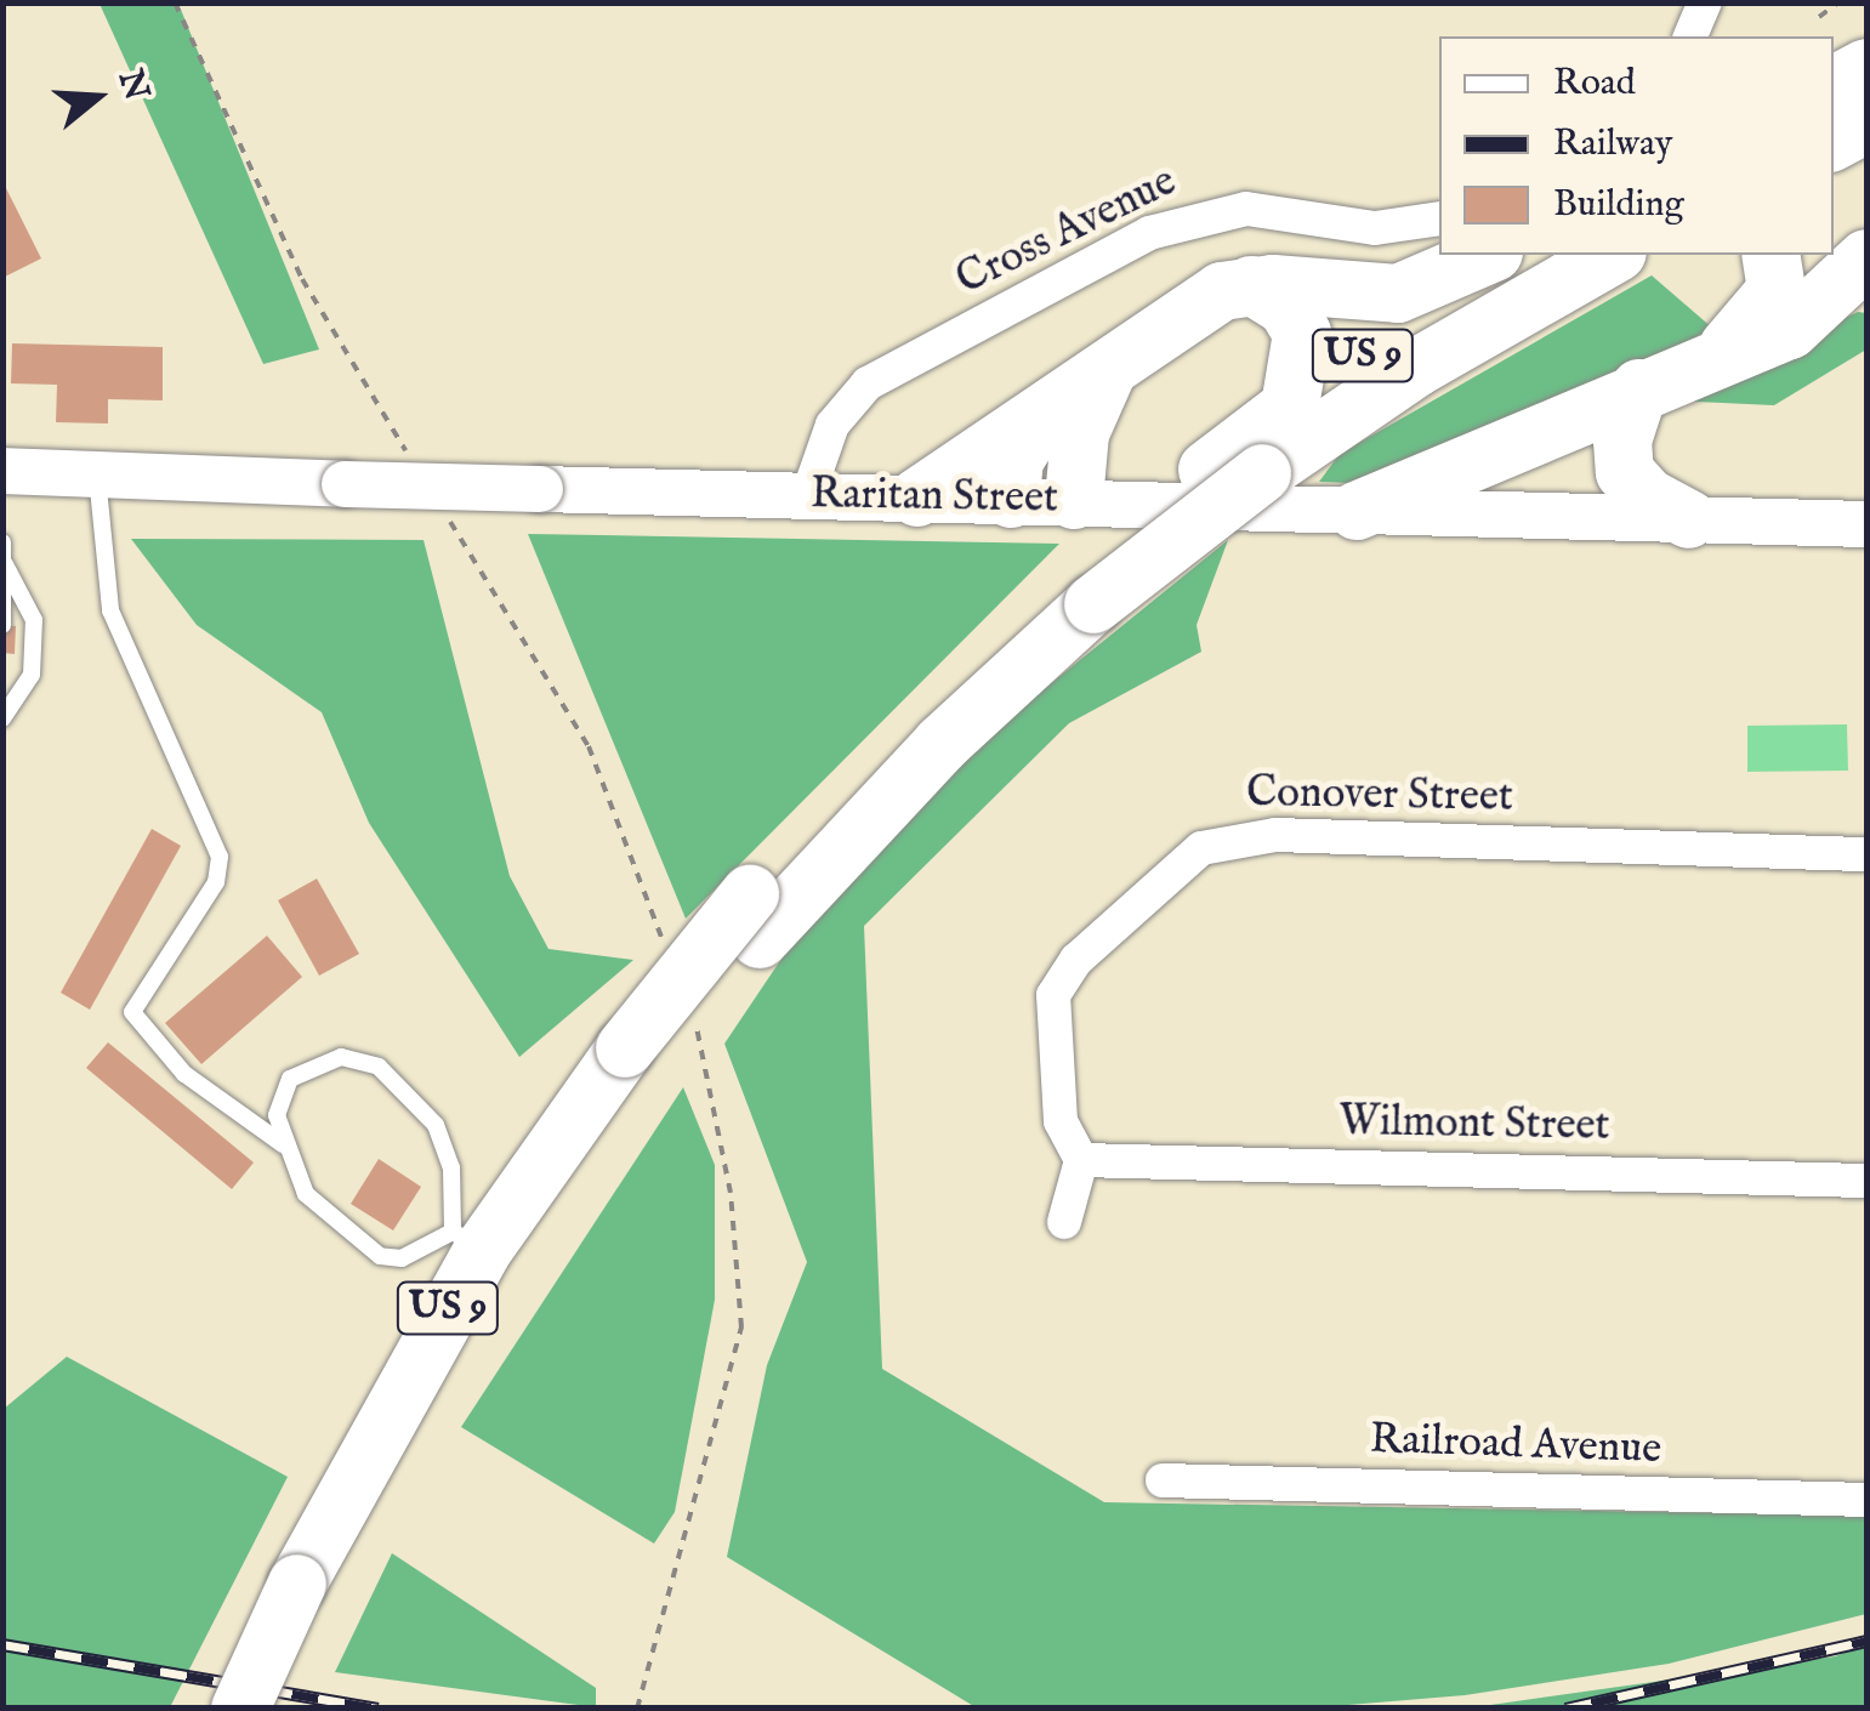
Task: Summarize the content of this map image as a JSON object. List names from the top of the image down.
{
  "streets": {
    "highway": ["US 9"],
    "street": [
      "Cross Avenue",
      "Raritan Street",
      "Conover Street",
      "Wilmont Street",
      "Railroad Avenue"
    ]
  },
  "crossings": [
    ["Cross Avenue", "Raritan Street"],
    ["Conover Street", "Wilmont Street"]
  ],
  "legend": ["Road", "Railway", "Building"],
  "north": "right"
}
